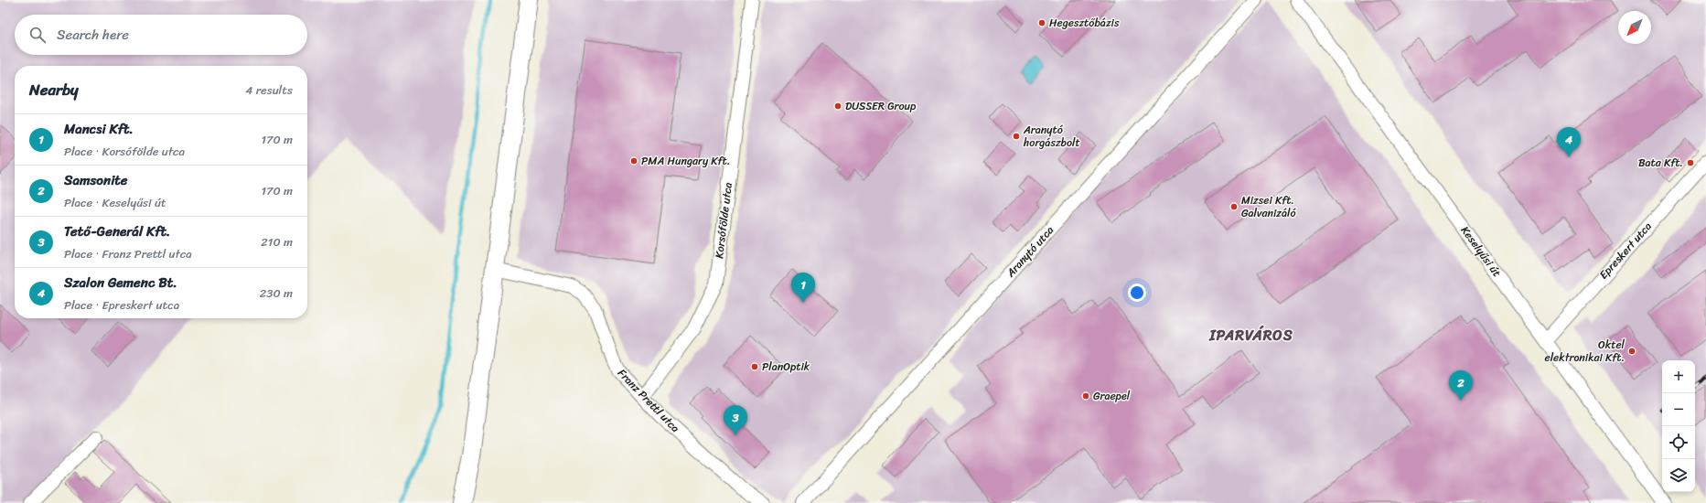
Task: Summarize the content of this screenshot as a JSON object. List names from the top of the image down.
{
  "streets": {
    "street": [
      "Korsófölde utca",
      "Epreskert utca",
      "Aranytó utca",
      "Keselyűsi út",
      "Franz Prettl utca"
    ]
  },
  "crossings": [
    ["Korsófölde utca", "Franz Prettl utca"],
    ["Epreskert utca", "Keselyűsi út"]
  ],
  "districts": ["IPARVÁROS"],
  "places": [
    "Hegesztőbázis",
    "DUSSER Group",
    "Aranytó horgászbolt",
    "PMA Hungary Kft.",
    "Bata Kft.",
    "Mizsei Kft. Galvanizáló",
    "Oktel elektronikai Kft.",
    "PlanOptik",
    "Graepel"
  ],
  "north": "bottom left",
  "page": {
    "search": "Search here",
    "heading": ["Nearby", "4 results"],
    "list": [
      {
        "mark": "1",
        "name": "Mancsi Kft.",
        "note": "Place · Korsófölde utca",
        "value": "170 m"
      },
      {
        "mark": "2",
        "name": "Samsonite",
        "note": "Place · Keselyűsi út",
        "value": "170 m"
      },
      {
        "mark": "3",
        "name": "Tető-Generál Kft.",
        "note": "Place · Franz Prettl utca",
        "value": "210 m"
      },
      {
        "mark": "4",
        "name": "Szalon Gemenc Bt.",
        "note": "Place · Epreskert utca",
        "value": "230 m"
      }
    ],
    "pins": [
      "4",
      "1",
      "2",
      "3"
    ],
    "map_buttons": ["+", "−"]
  }
}
